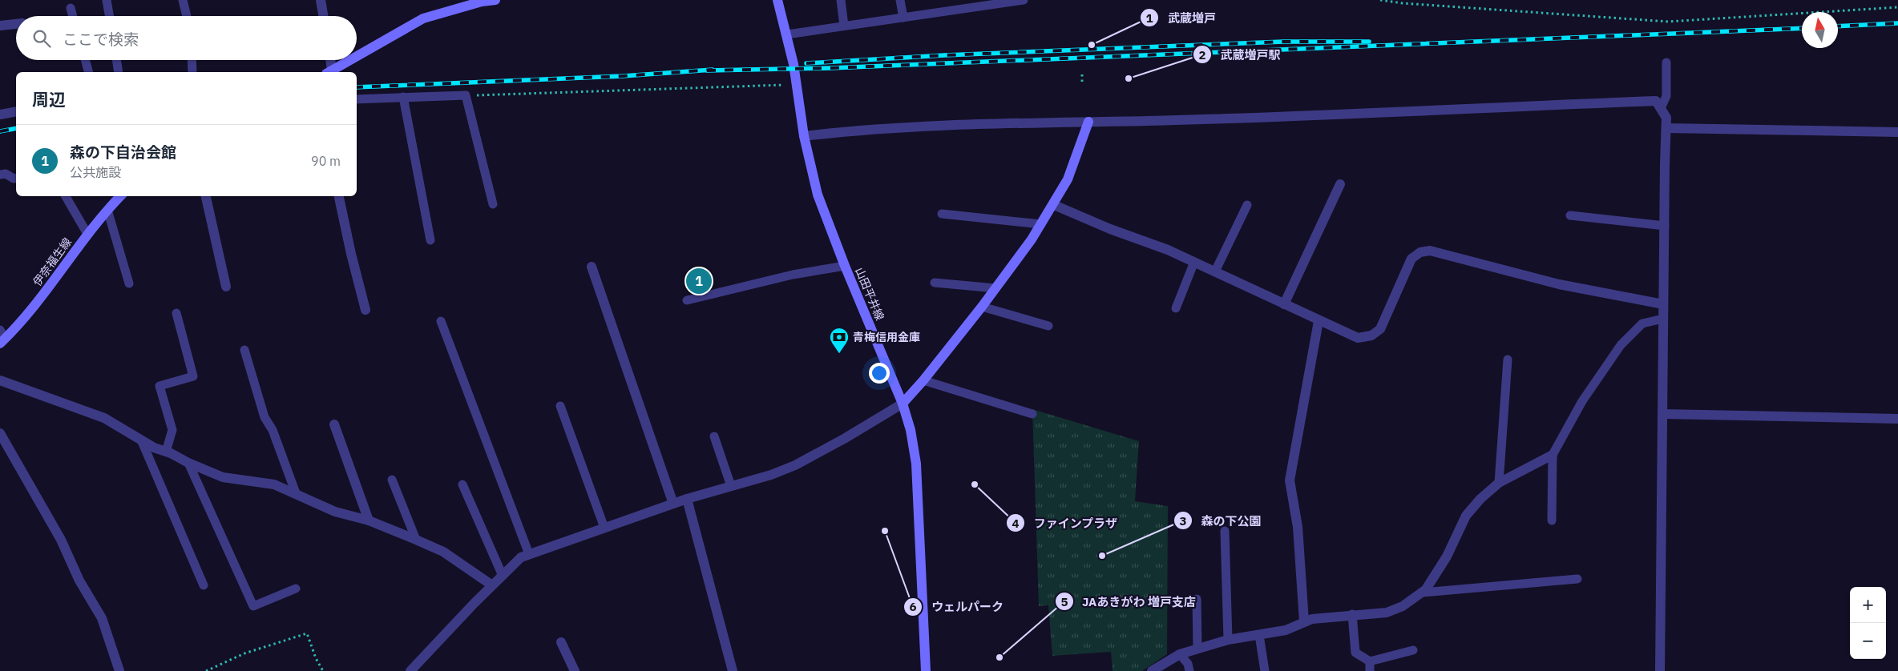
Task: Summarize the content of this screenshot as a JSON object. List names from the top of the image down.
{
  "streets": {
    "main road": ["伊奈福生線", "山田平井線"]
  },
  "places": {
    "other": [
      "武蔵増戸",
      "武蔵増戸駅",
      "ファインプラザ",
      "ウェルパーク",
      "森の下公園",
      "JAあきがわ 増戸支店"
    ],
    "bank": ["青梅信用金庫"]
  },
  "north": "top",
  "page": {
    "search": "ここで検索",
    "heading": "周辺",
    "list": [
      {
        "mark": "1",
        "name": "森の下自治会館",
        "note": "公共施設",
        "value": "90 m"
      }
    ],
    "pins": "1",
    "map_buttons": ["+", "−"]
  }
}
